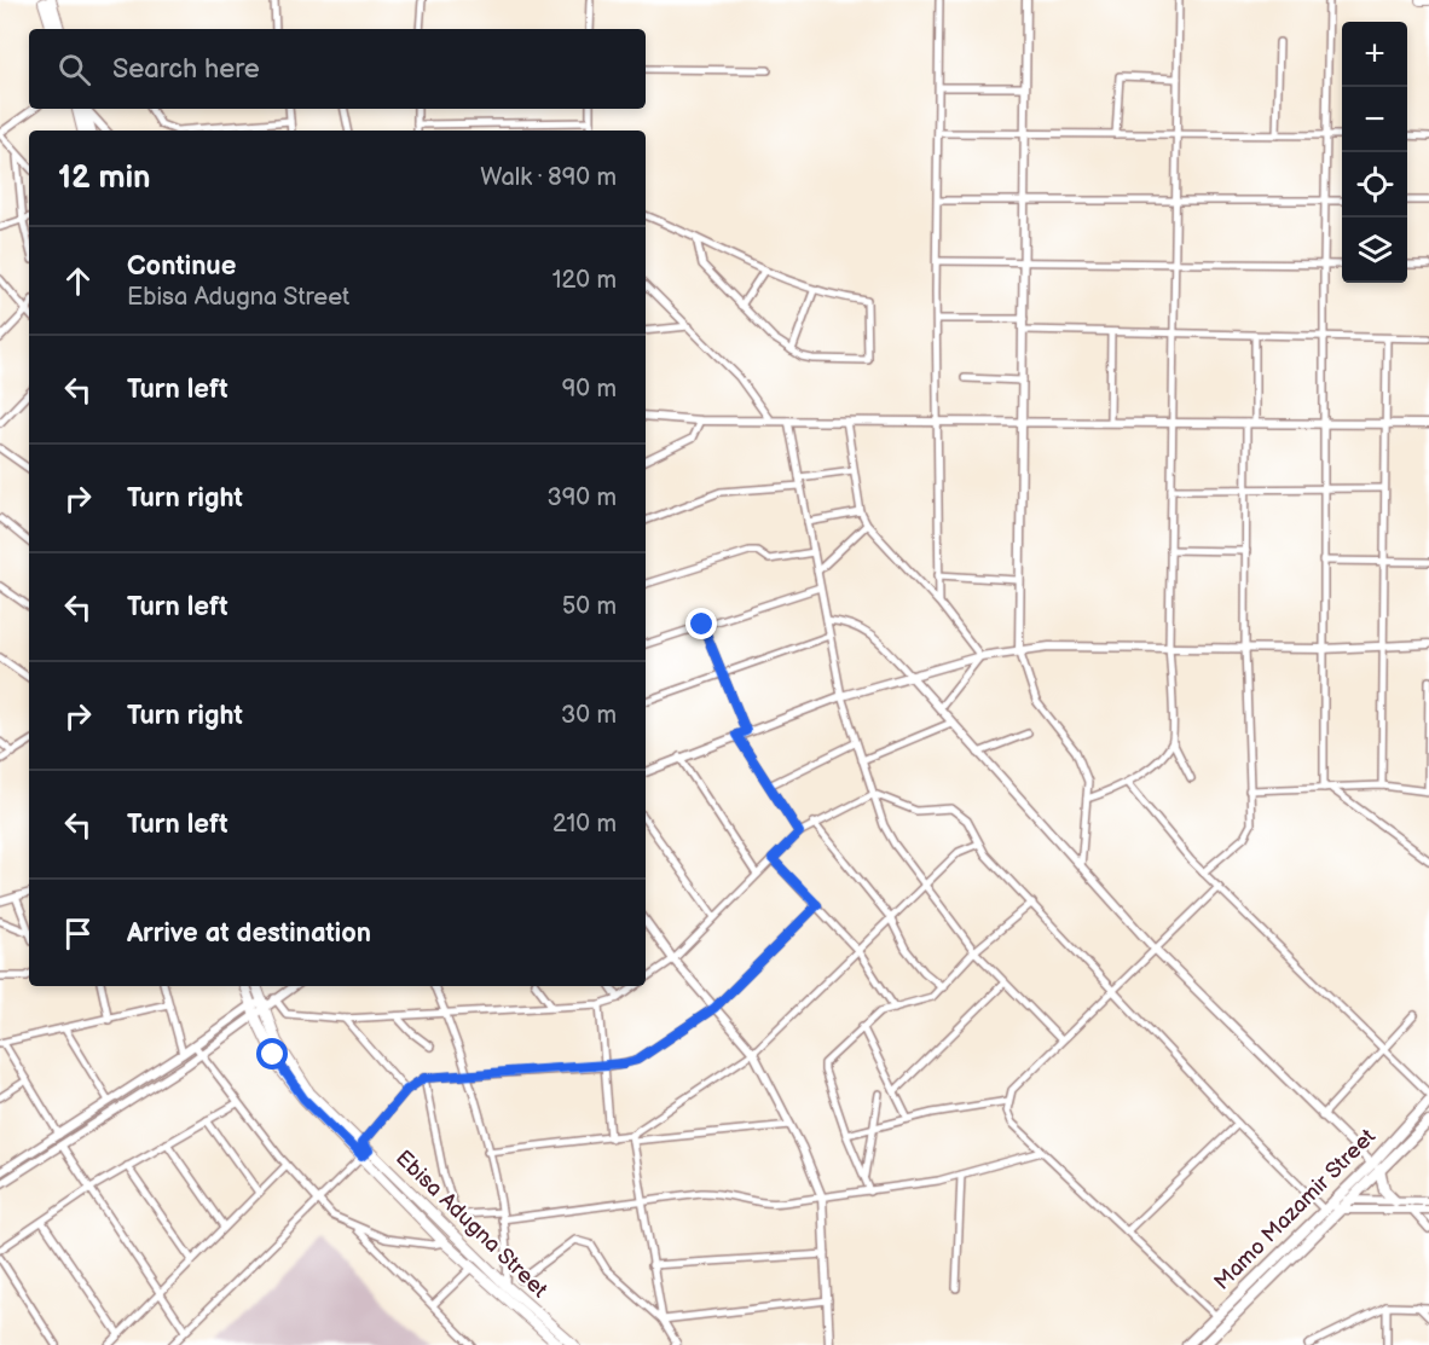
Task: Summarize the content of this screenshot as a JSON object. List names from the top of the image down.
{
  "streets": {
    "main road": ["Mamo Mazamir Street", "Ebisa Adugna Street"]
  },
  "page": {
    "map_buttons": ["+", "−"],
    "search": "Search here",
    "heading": ["12 min", "Walk · 890 m"],
    "list": [
      ["Continue", "Ebisa Adugna Street", "120 m"],
      ["Turn left", "90 m"],
      ["Turn right", "390 m"],
      ["Turn left", "50 m"],
      ["Turn right", "30 m"],
      ["Turn left", "210 m"],
      "Arrive at destination"
    ]
  }
}
